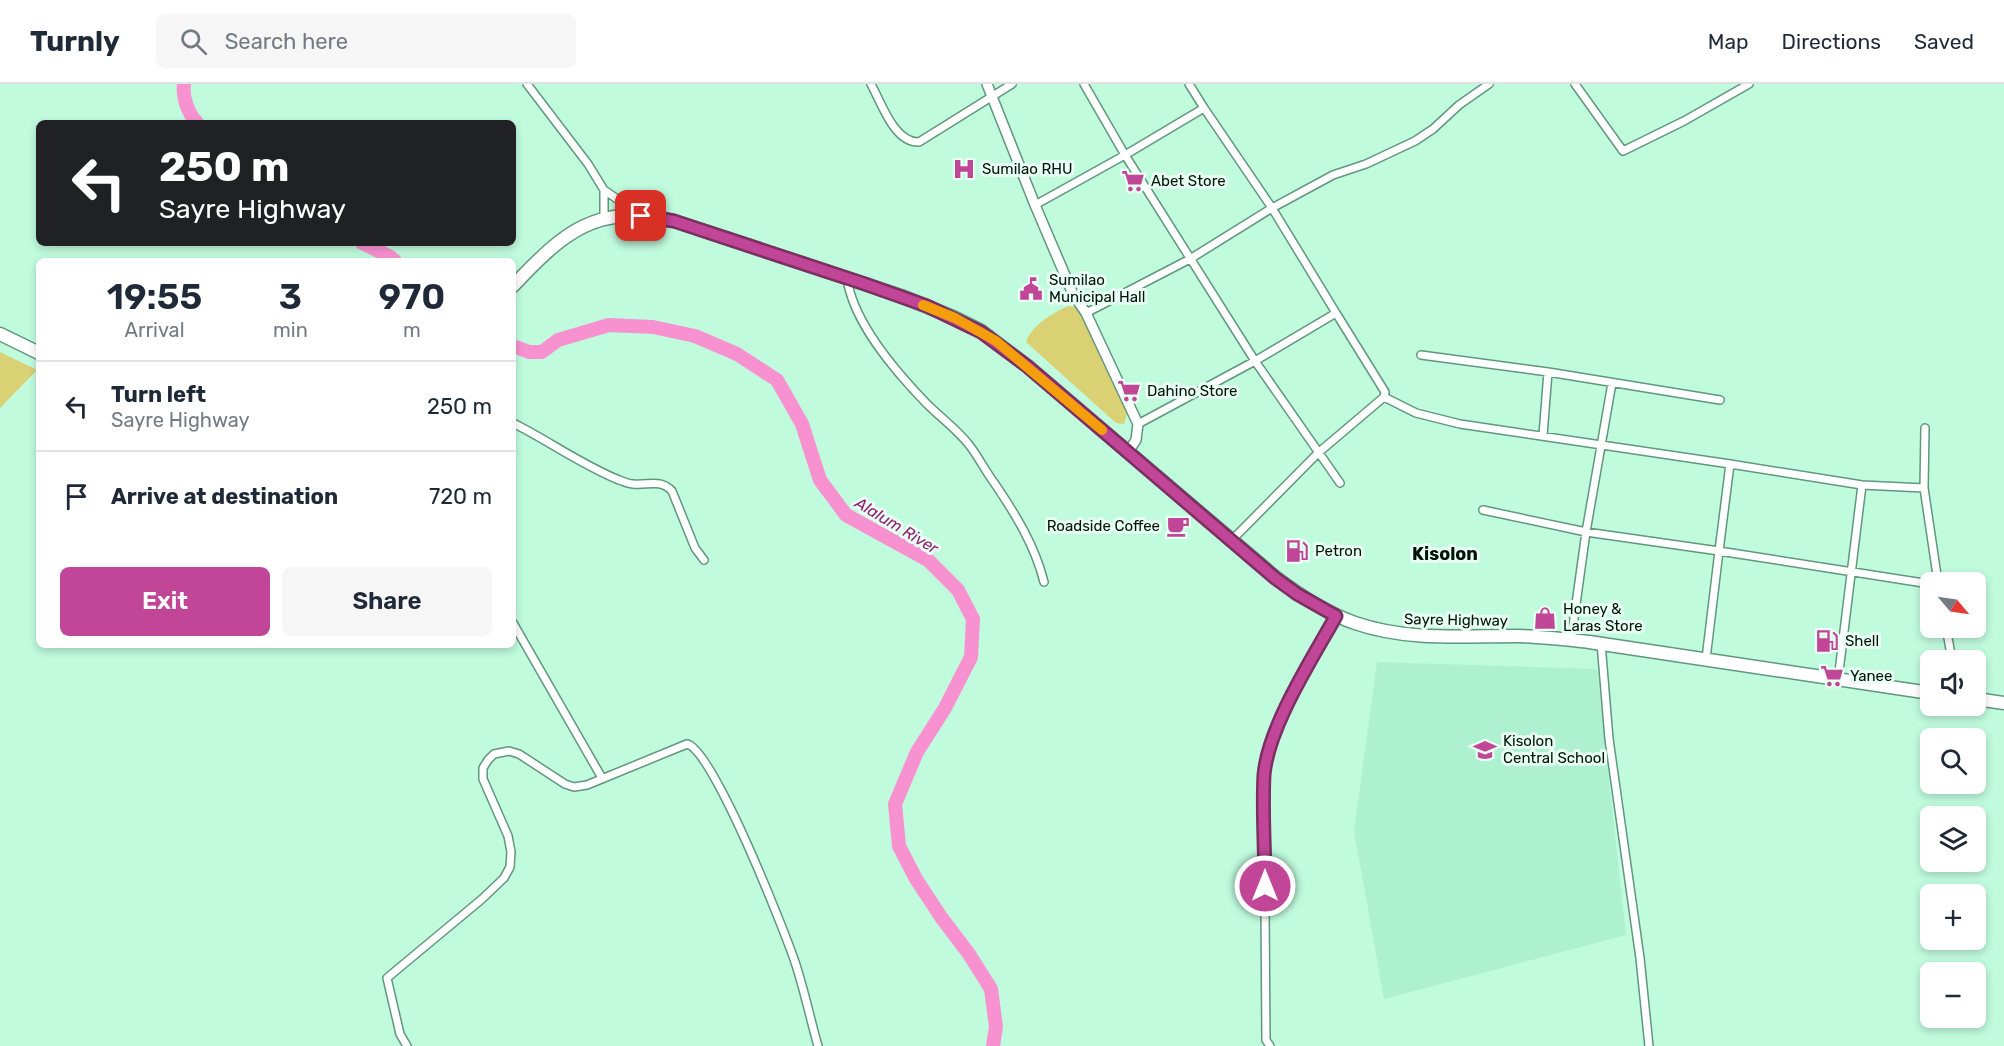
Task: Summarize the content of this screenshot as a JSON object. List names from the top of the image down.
{
  "streets": {
    "highway": ["Sayre Highway"]
  },
  "districts": ["Kisolon"],
  "water": ["Alalum River"],
  "places": {
    "hospital": ["Sumilao RHU"],
    "supermarket": ["Abet Store", "Dahino Store", "Yanee"],
    "public building": ["Sumilao Municipal Hall"],
    "cafe": ["Roadside Coffee"],
    "fuel station": ["Petron", "Shell"],
    "shop": ["Honey & Laras Store"],
    "school or university": ["Kisolon Central School"]
  },
  "north": "bottom right",
  "page": {
    "header": "Turnly",
    "search": "Search here",
    "nav": ["Map", "Directions", "Saved"],
    "turn": ["250 m", "Sayre Highway"],
    "eta": [
      "19:55",
      "Arrival",
      "3",
      "min",
      "970",
      "m"
    ],
    "list": [
      {
        "name": "Turn left",
        "note": "Sayre Highway",
        "value": "250 m"
      },
      {
        "name": "Arrive at destination",
        "value": "720 m"
      }
    ],
    "buttons": ["Exit", "Share"],
    "map_buttons": ["+", "−"]
  }
}
